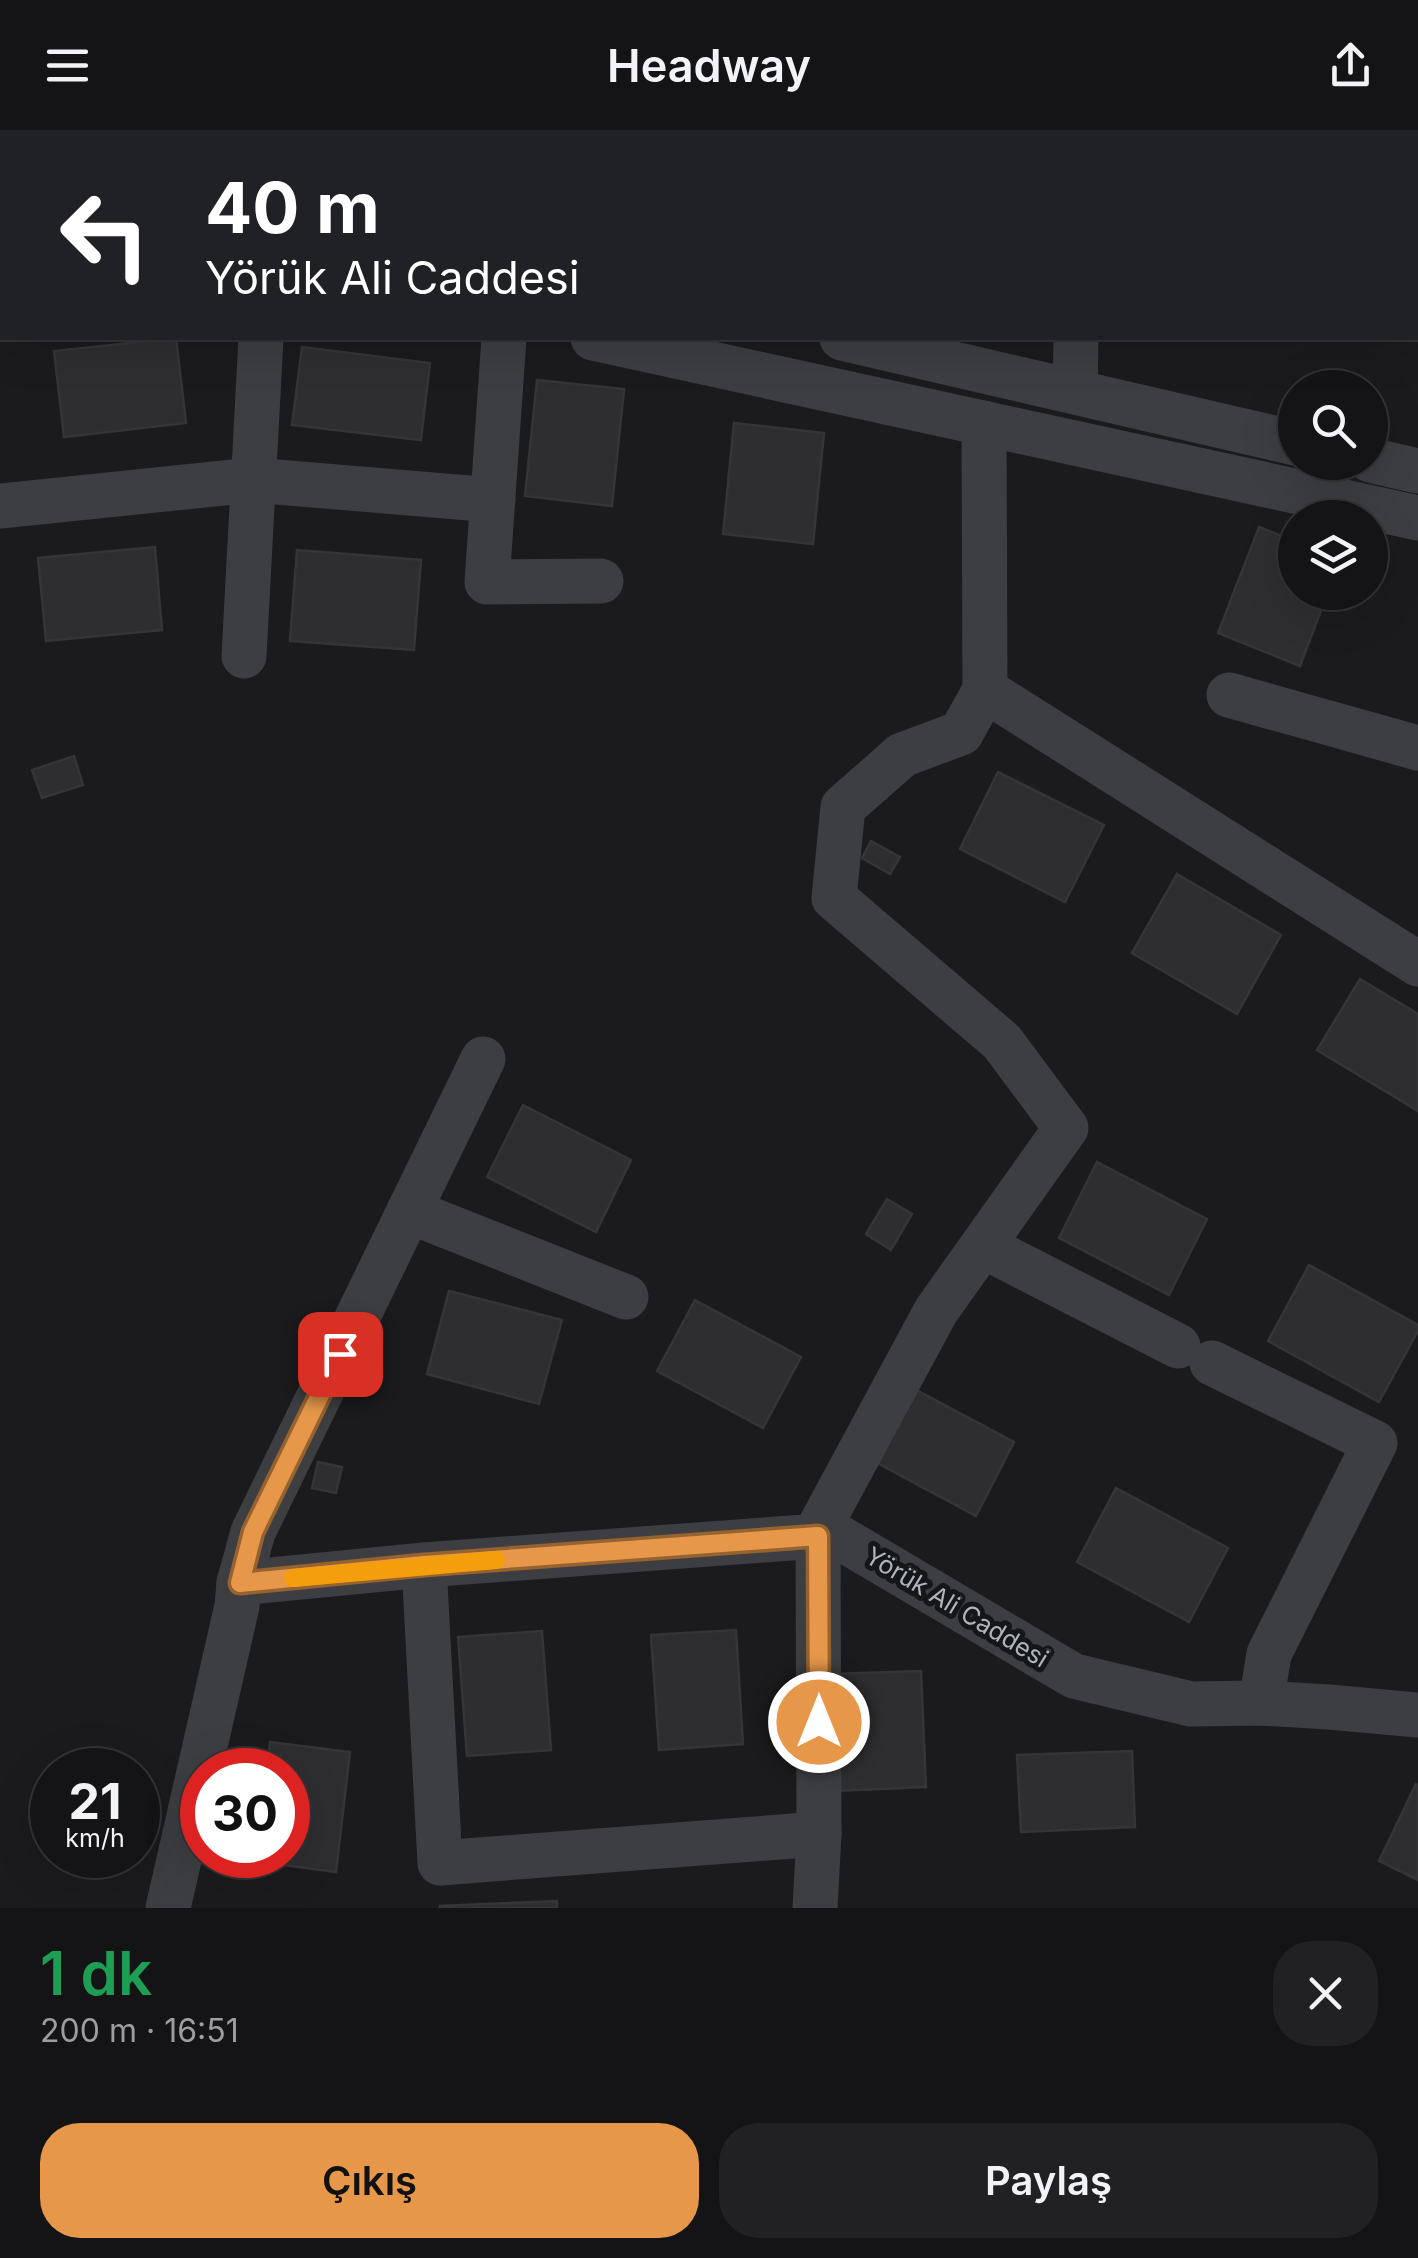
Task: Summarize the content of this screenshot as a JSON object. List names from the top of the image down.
{
  "streets": {
    "street": ["Yörük Ali Caddesi"]
  },
  "page": {
    "header": "Headway",
    "turn": ["40 m", "Yörük Ali Caddesi"],
    "speed": "21 km/h",
    "limit": "30",
    "heading": ["1 dk", "200 m · 16:51"],
    "buttons": ["Çıkış", "Paylaş"]
  }
}
